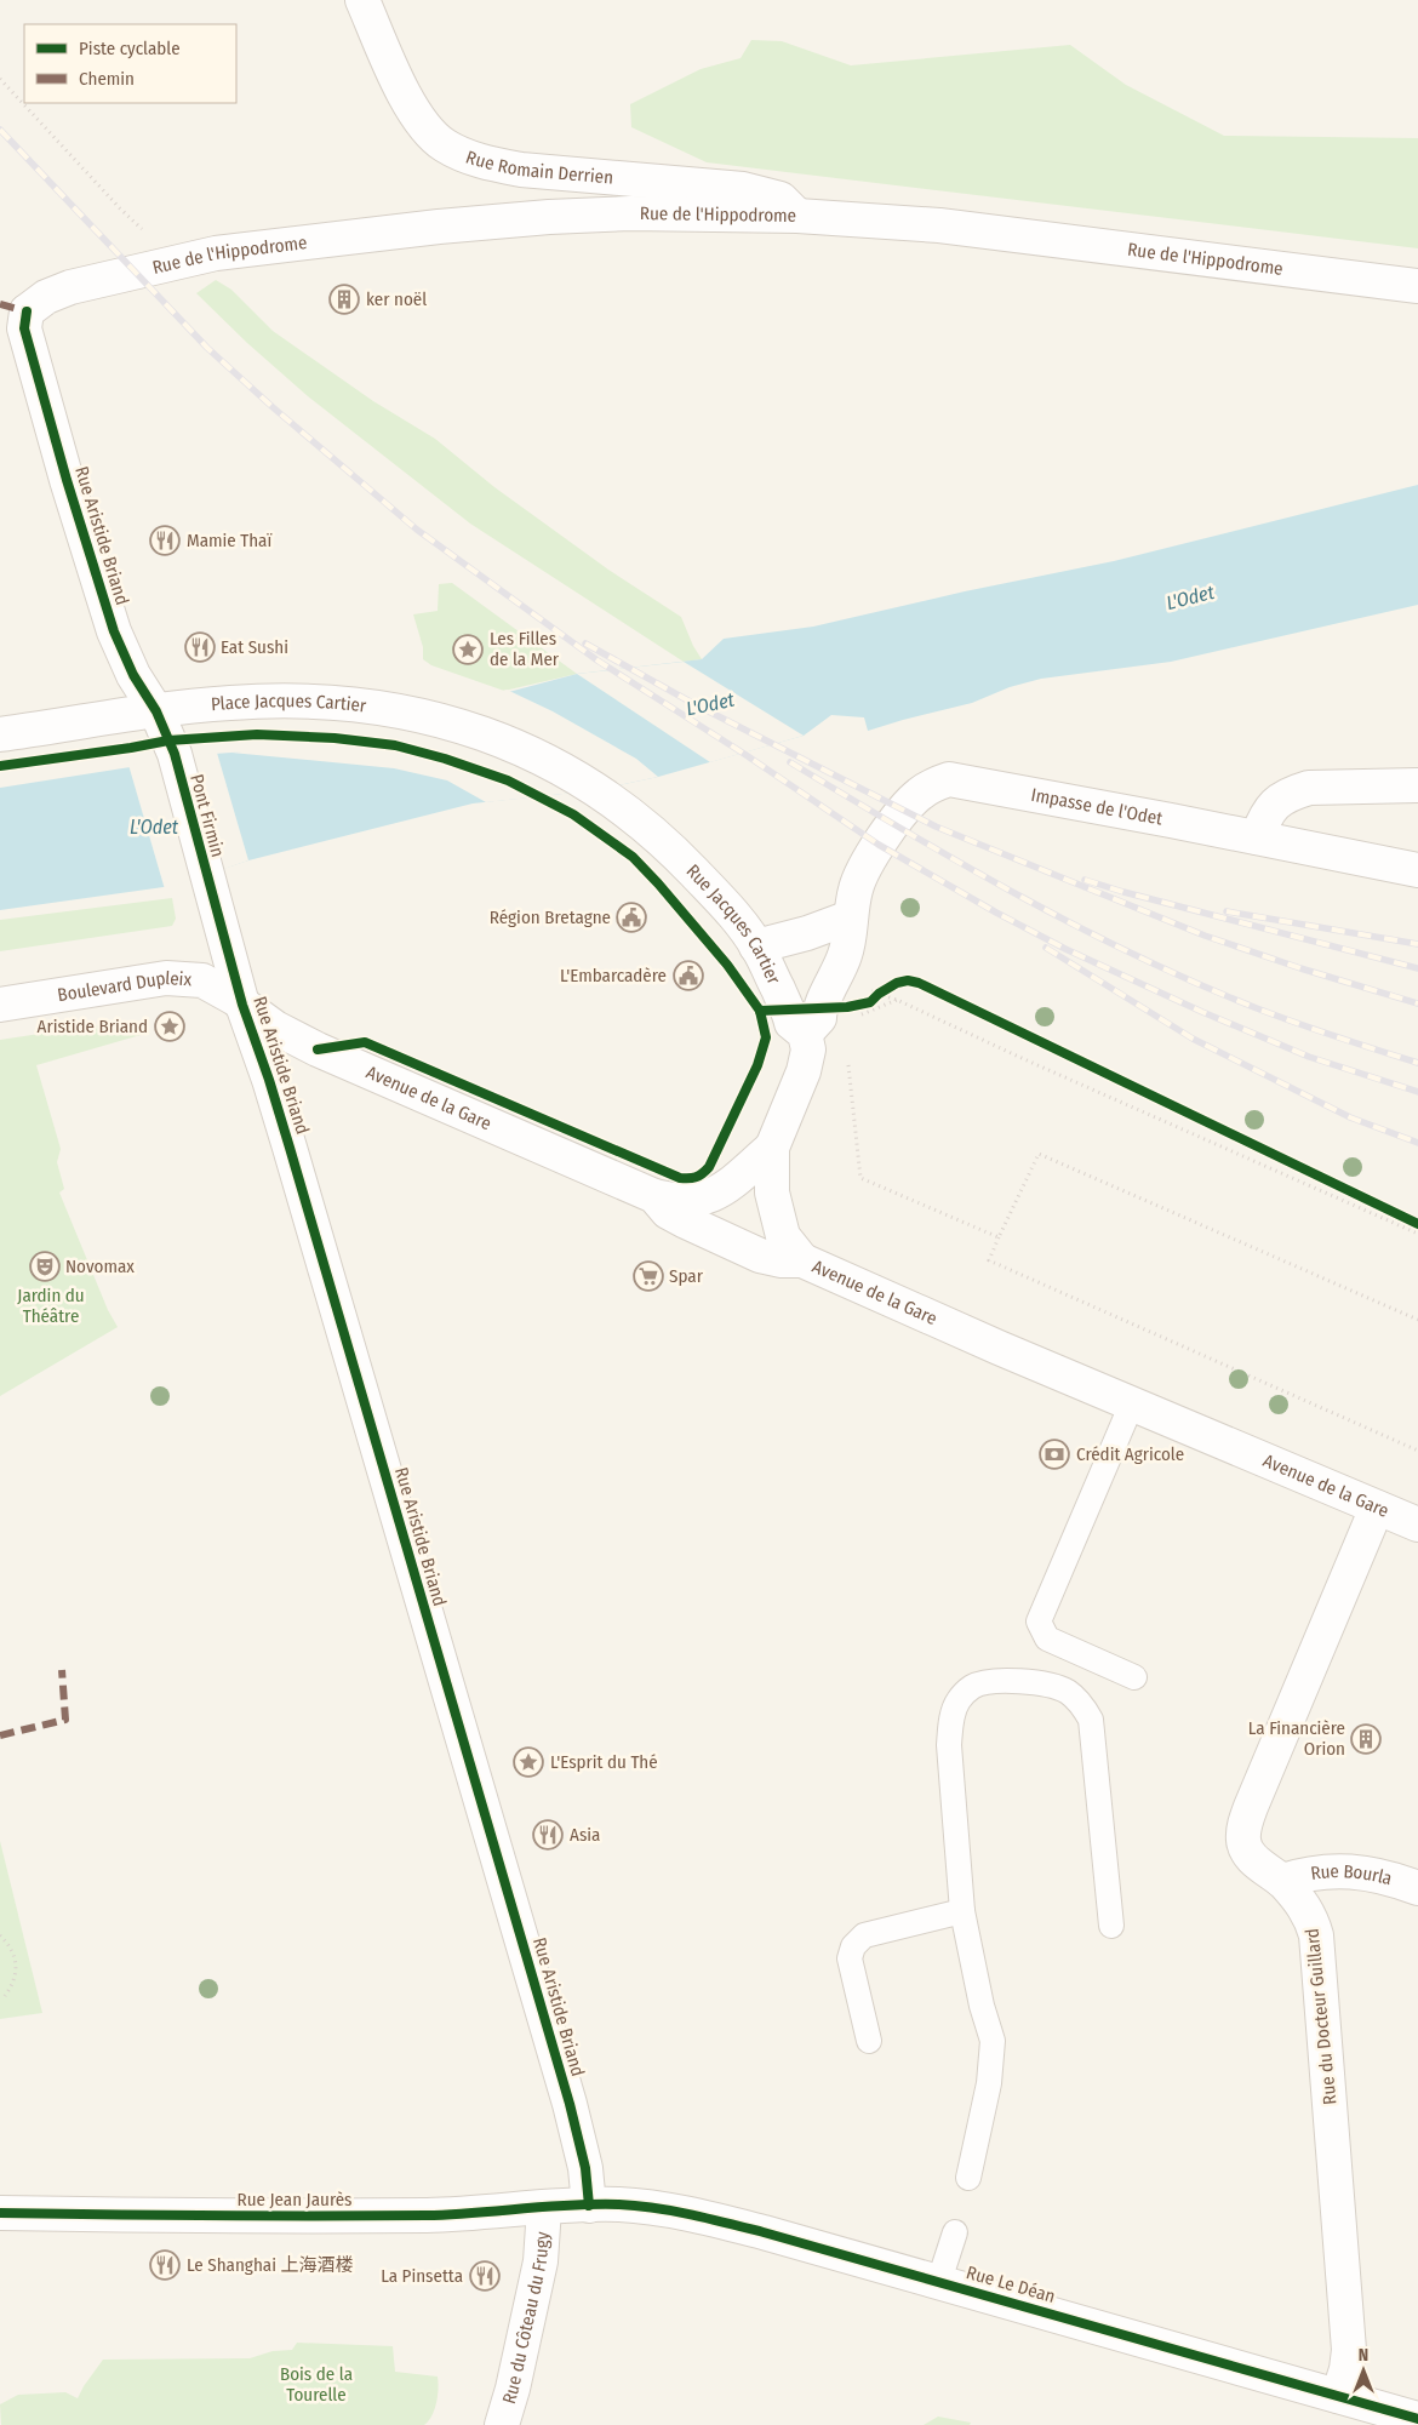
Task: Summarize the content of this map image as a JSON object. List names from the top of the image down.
{
  "streets": {
    "street": [
      "Rue Romain Derrien",
      "Rue de l'Hippodrome",
      "Rue Aristide Briand",
      "Place Jacques Cartier",
      "Impasse de l'Odet",
      "Pont Firmin",
      "Rue Jacques Cartier",
      "Boulevard Dupleix",
      "Avenue de la Gare",
      "Rue Bourla",
      "Rue du Docteur Guillard",
      "Rue Jean Jaurès",
      "Rue Le Déan",
      "Rue du Côteau du Frugy"
    ]
  },
  "crossings": [
    ["Rue Romain Derrien", "Rue de l'Hippodrome"],
    ["Rue de l'Hippodrome", "Rue Aristide Briand"],
    ["Rue Aristide Briand", "Place Jacques Cartier"],
    ["Rue Aristide Briand", "Pont Firmin"],
    ["Rue Aristide Briand", "Boulevard Dupleix"],
    ["Rue Aristide Briand", "Avenue de la Gare"],
    ["Rue Aristide Briand", "Rue Jean Jaurès"],
    ["Rue Aristide Briand", "Rue Le Déan"],
    ["Place Jacques Cartier", "Rue Jacques Cartier"],
    ["Impasse de l'Odet", "Rue Jacques Cartier"],
    ["Boulevard Dupleix", "Avenue de la Gare"],
    ["Avenue de la Gare", "Rue du Docteur Guillard"],
    ["Rue Bourla", "Rue du Docteur Guillard"],
    ["Rue du Docteur Guillard", "Rue Le Déan"],
    ["Rue Jean Jaurès", "Rue Le Déan"],
    ["Rue Jean Jaurès", "Rue du Côteau du Frugy"]
  ],
  "water": ["L'Odet"],
  "parks": ["Jardin du Théâtre", "Bois de la Tourelle"],
  "places": {
    "building": ["ker noël", "La Financière Orion"],
    "restaurant": [
      "Mamie Thaï",
      "Eat Sushi",
      "Asia",
      "Le Shanghai 上海酒楼",
      "La Pinsetta"
    ],
    "place": ["Les Filles de la Mer", "Aristide Briand", "L'Esprit du Thé"],
    "public building": ["Région Bretagne", "L'Embarcadère"],
    "theatre": ["Novomax"],
    "supermarket": ["Spar"],
    "bank": ["Crédit Agricole"]
  },
  "legend": ["Piste cyclable", "Chemin"],
  "north": "top"
}
